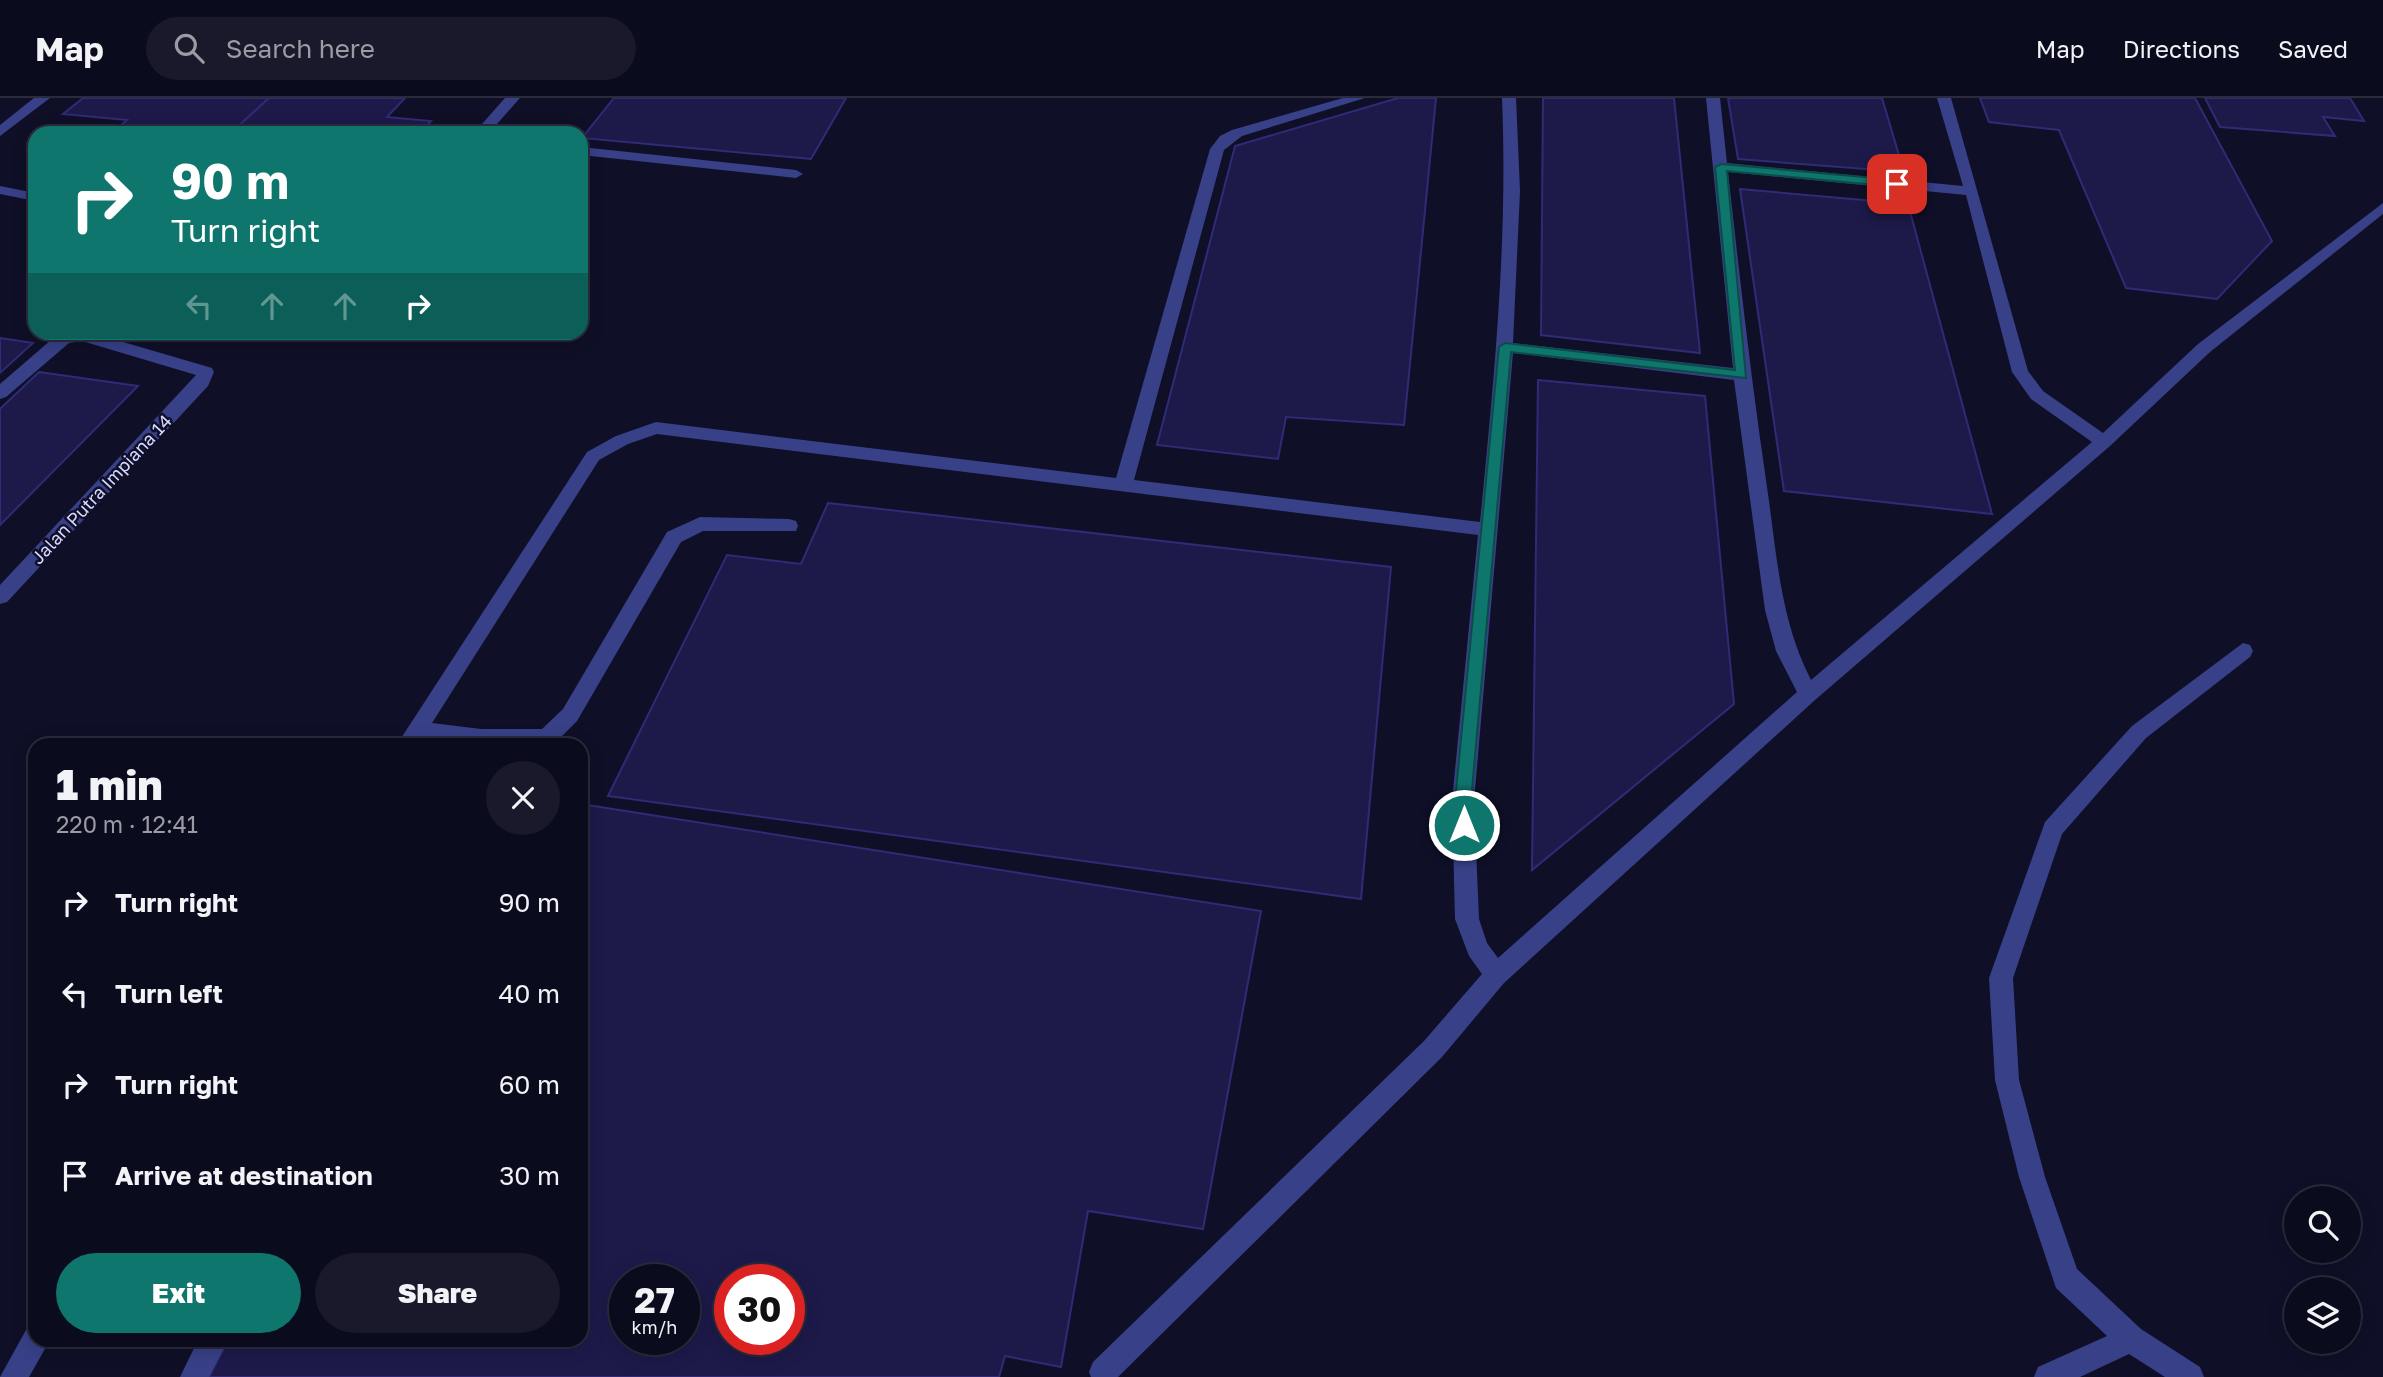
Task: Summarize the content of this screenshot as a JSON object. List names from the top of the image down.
{
  "streets": {
    "street": ["Jalan Putra Impiana 14"]
  },
  "page": {
    "header": "Map",
    "search": "Search here",
    "nav": ["Map", "Directions", "Saved"],
    "turn": ["90 m", "Turn right"],
    "heading": ["1 min", "220 m · 12:41"],
    "list": [
      {
        "name": "Turn right",
        "value": "90 m"
      },
      {
        "name": "Turn left",
        "value": "40 m"
      },
      {
        "name": "Turn right",
        "value": "60 m"
      },
      {
        "name": "Arrive at destination",
        "value": "30 m"
      }
    ],
    "buttons": ["Exit", "Share"],
    "speed": "27 km/h",
    "limit": "30"
  }
}
